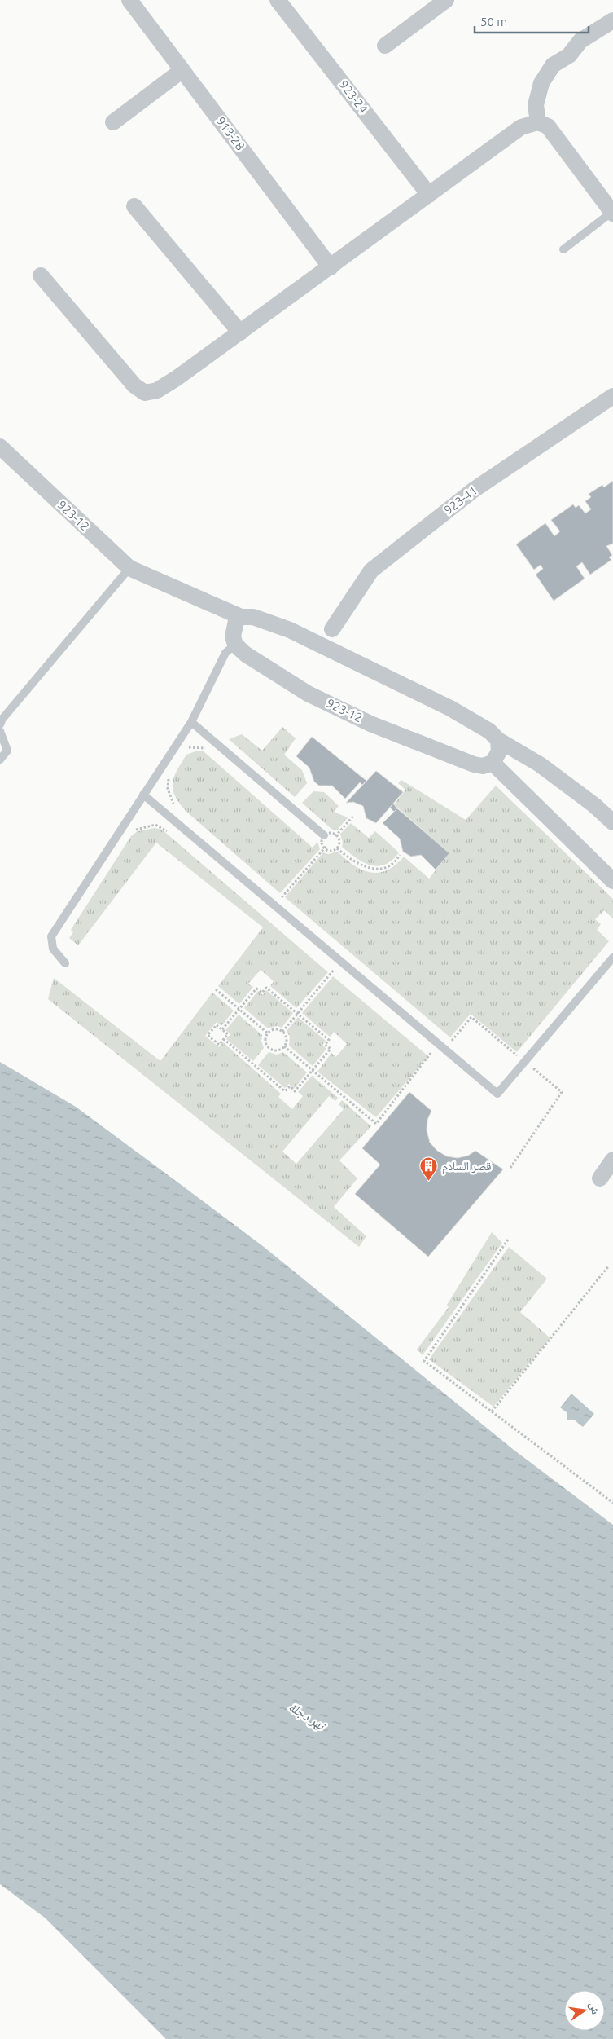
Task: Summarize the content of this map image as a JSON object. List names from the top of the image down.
{
  "streets": {
    "street": [
      "923-24",
      "913-28",
      "923-41",
      "923-12"
    ]
  },
  "water": ["نهر دجلة"],
  "places": {
    "building": ["قصر السلام"]
  },
  "scale_bar": "50 m",
  "north": "right"
}
